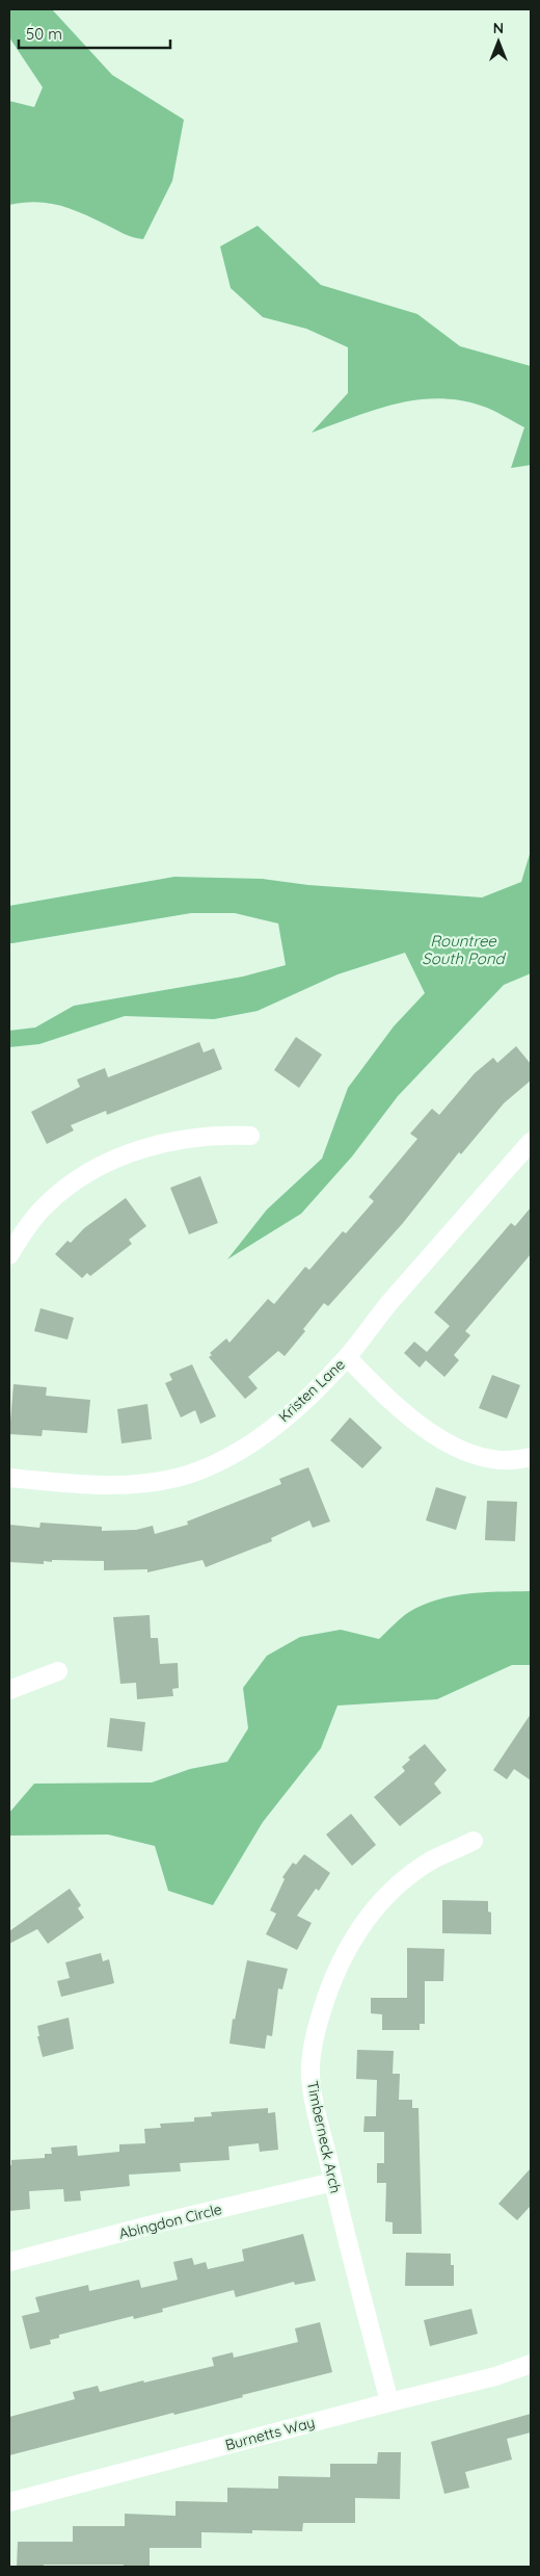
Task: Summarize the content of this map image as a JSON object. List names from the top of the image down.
{
  "streets": {
    "street": [
      "Kristen Lane",
      "Timberneck Arch",
      "Abingdon Circle",
      "Burnetts Way"
    ]
  },
  "crossings": [
    ["Timberneck Arch", "Abingdon Circle"],
    ["Timberneck Arch", "Burnetts Way"]
  ],
  "water": ["Rountree South Pond"],
  "scale_bar": "50 m",
  "north": "top"
}
